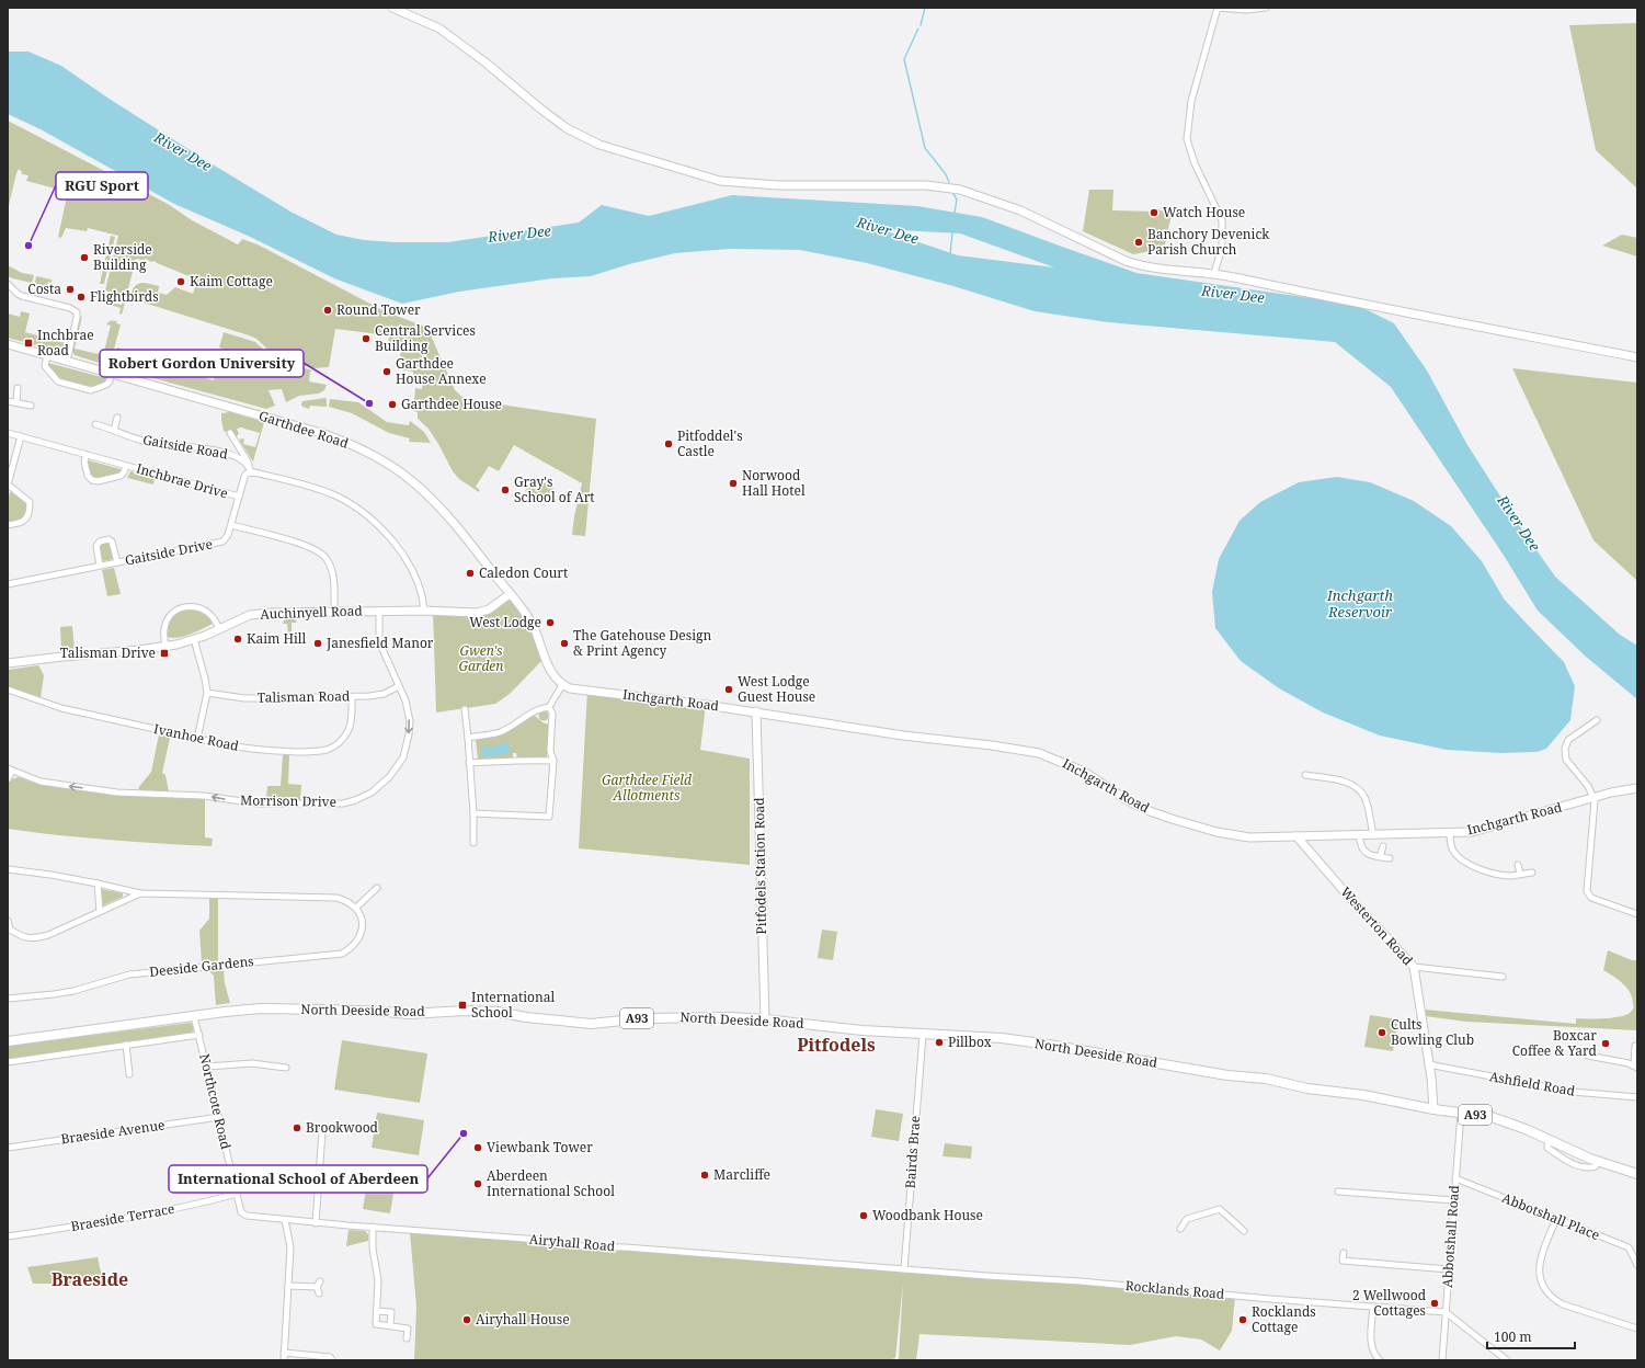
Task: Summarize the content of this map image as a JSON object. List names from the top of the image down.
{
  "streets": {
    "main road": ["North Deeside Road", "A93"],
    "street": [
      "Garthdee Road",
      "Gaitside Road",
      "Inchbrae Drive",
      "Gaitside Drive",
      "Auchinyell Road",
      "Talisman Road",
      "Inchgarth Road",
      "Ivanhoe Road",
      "Morrison Drive",
      "Pitfodels Station Road",
      "Westerton Road",
      "Deeside Gardens",
      "Ashfield Road",
      "Northcote Road",
      "Braeside Avenue",
      "Bairds Brae",
      "Abbotshall Place",
      "Braeside Terrace",
      "Abbotshall Road",
      "Airyhall Road",
      "Rocklands Road"
    ]
  },
  "crossings": [
    ["Garthdee Road", "Auchinyell Road"],
    ["Garthdee Road", "Inchgarth Road"],
    ["Inchbrae Drive", "Gaitside Drive"],
    ["Auchinyell Road", "Morrison Drive"],
    ["Talisman Road", "Ivanhoe Road"],
    ["Talisman Road", "Morrison Drive"],
    ["Inchgarth Road", "Pitfodels Station Road"],
    ["Inchgarth Road", "Westerton Road"],
    ["Pitfodels Station Road", "North Deeside Road"],
    ["Westerton Road", "North Deeside Road"],
    ["Westerton Road", "Ashfield Road"],
    ["North Deeside Road", "Northcote Road"],
    ["North Deeside Road", "Bairds Brae"],
    ["North Deeside Road", "Abbotshall Road"],
    ["Northcote Road", "Braeside Avenue"],
    ["Northcote Road", "Braeside Terrace"],
    ["Northcote Road", "Airyhall Road"],
    ["Bairds Brae", "Airyhall Road"],
    ["Bairds Brae", "Rocklands Road"],
    ["Abbotshall Place", "Abbotshall Road"],
    ["Abbotshall Road", "Rocklands Road"],
    ["Airyhall Road", "Rocklands Road"]
  ],
  "one_way": ["Morrison Drive"],
  "districts": ["Pitfodels", "Braeside"],
  "water": ["River Dee", "Inchgarth Reservoir"],
  "parks": ["Gwen's Garden", "Garthdee Field Allotments"],
  "places": {
    "other": [
      "Watch House",
      "Banchory Devenick Parish Church",
      "RGU Sport",
      "Riverside Building",
      "Kaim Cottage",
      "Costa",
      "Flightbirds",
      "Round Tower",
      "Central Services Building",
      "Garthdee House Annexe",
      "Robert Gordon University",
      "Garthdee House",
      "Pitfoddel's Castle",
      "Norwood Hall Hotel",
      "Gray's School of Art",
      "Caledon Court",
      "West Lodge",
      "Kaim Hill",
      "Janesfield Manor",
      "The Gatehouse Design & Print Agency",
      "West Lodge Guest House",
      "Cults Bowling Club",
      "Pillbox",
      "Boxcar Coffee & Yard",
      "Brookwood",
      "International School of Aberdeen",
      "Viewbank Tower",
      "Marcliffe",
      "Aberdeen International School",
      "Woodbank House",
      "2 Wellwood Cottages",
      "Airyhall House",
      "Rocklands Cottage"
    ],
    "transit": ["Inchbrae Road", "Talisman Drive", "International School"]
  },
  "scale_bar": "100 m"
}
